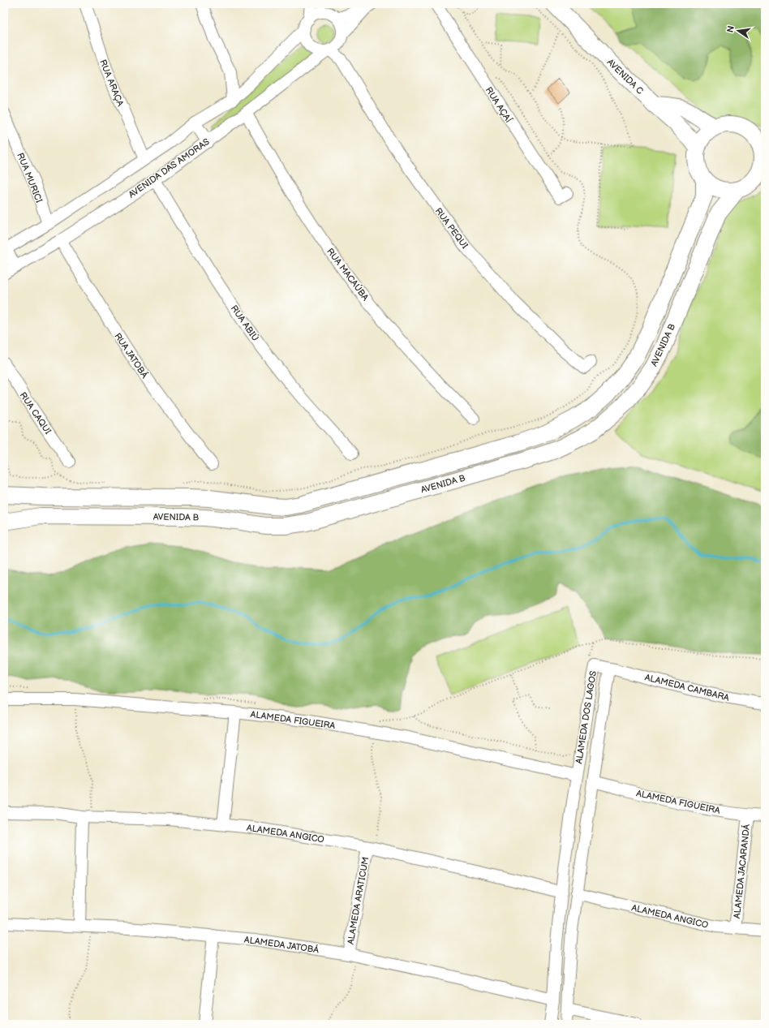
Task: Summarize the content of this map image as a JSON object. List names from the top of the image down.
{
  "streets": {
    "street": [
      "AVENIDA C",
      "RUA ARAÇA",
      "RUA AÇAÍ",
      "AVENIDA DAS AMORAS",
      "RUA MURICI",
      "RUA PEQUI",
      "RUA MACAÚBA",
      "RUA ABIÚ",
      "AVENIDA B",
      "RUA JATOBÁ",
      "RUA CAQUI",
      "ALAMEDA CAMBARA",
      "ALAMEDA DOS LAGOS",
      "ALAMEDA FIGUEIRA",
      "ALAMEDA ANGICO",
      "ALAMEDA JACARANDÁ",
      "ALAMEDA ARATICUM",
      "ALAMEDA JATOBÁ"
    ]
  },
  "crossings": [
    ["AVENIDA C", "AVENIDA B"],
    ["AVENIDA DAS AMORAS", "RUA PEQUI"],
    ["AVENIDA DAS AMORAS", "RUA MACAÚBA"],
    ["AVENIDA DAS AMORAS", "RUA ABIÚ"],
    ["AVENIDA DAS AMORAS", "RUA JATOBÁ"],
    ["ALAMEDA CAMBARA", "ALAMEDA DOS LAGOS"],
    ["ALAMEDA DOS LAGOS", "ALAMEDA FIGUEIRA"],
    ["ALAMEDA DOS LAGOS", "ALAMEDA ANGICO"],
    ["ALAMEDA DOS LAGOS", "ALAMEDA JATOBÁ"],
    ["ALAMEDA FIGUEIRA", "ALAMEDA JACARANDÁ"],
    ["ALAMEDA ANGICO", "ALAMEDA JACARANDÁ"],
    ["ALAMEDA ANGICO", "ALAMEDA ARATICUM"],
    ["ALAMEDA ARATICUM", "ALAMEDA JATOBÁ"]
  ],
  "north": "left"
}
